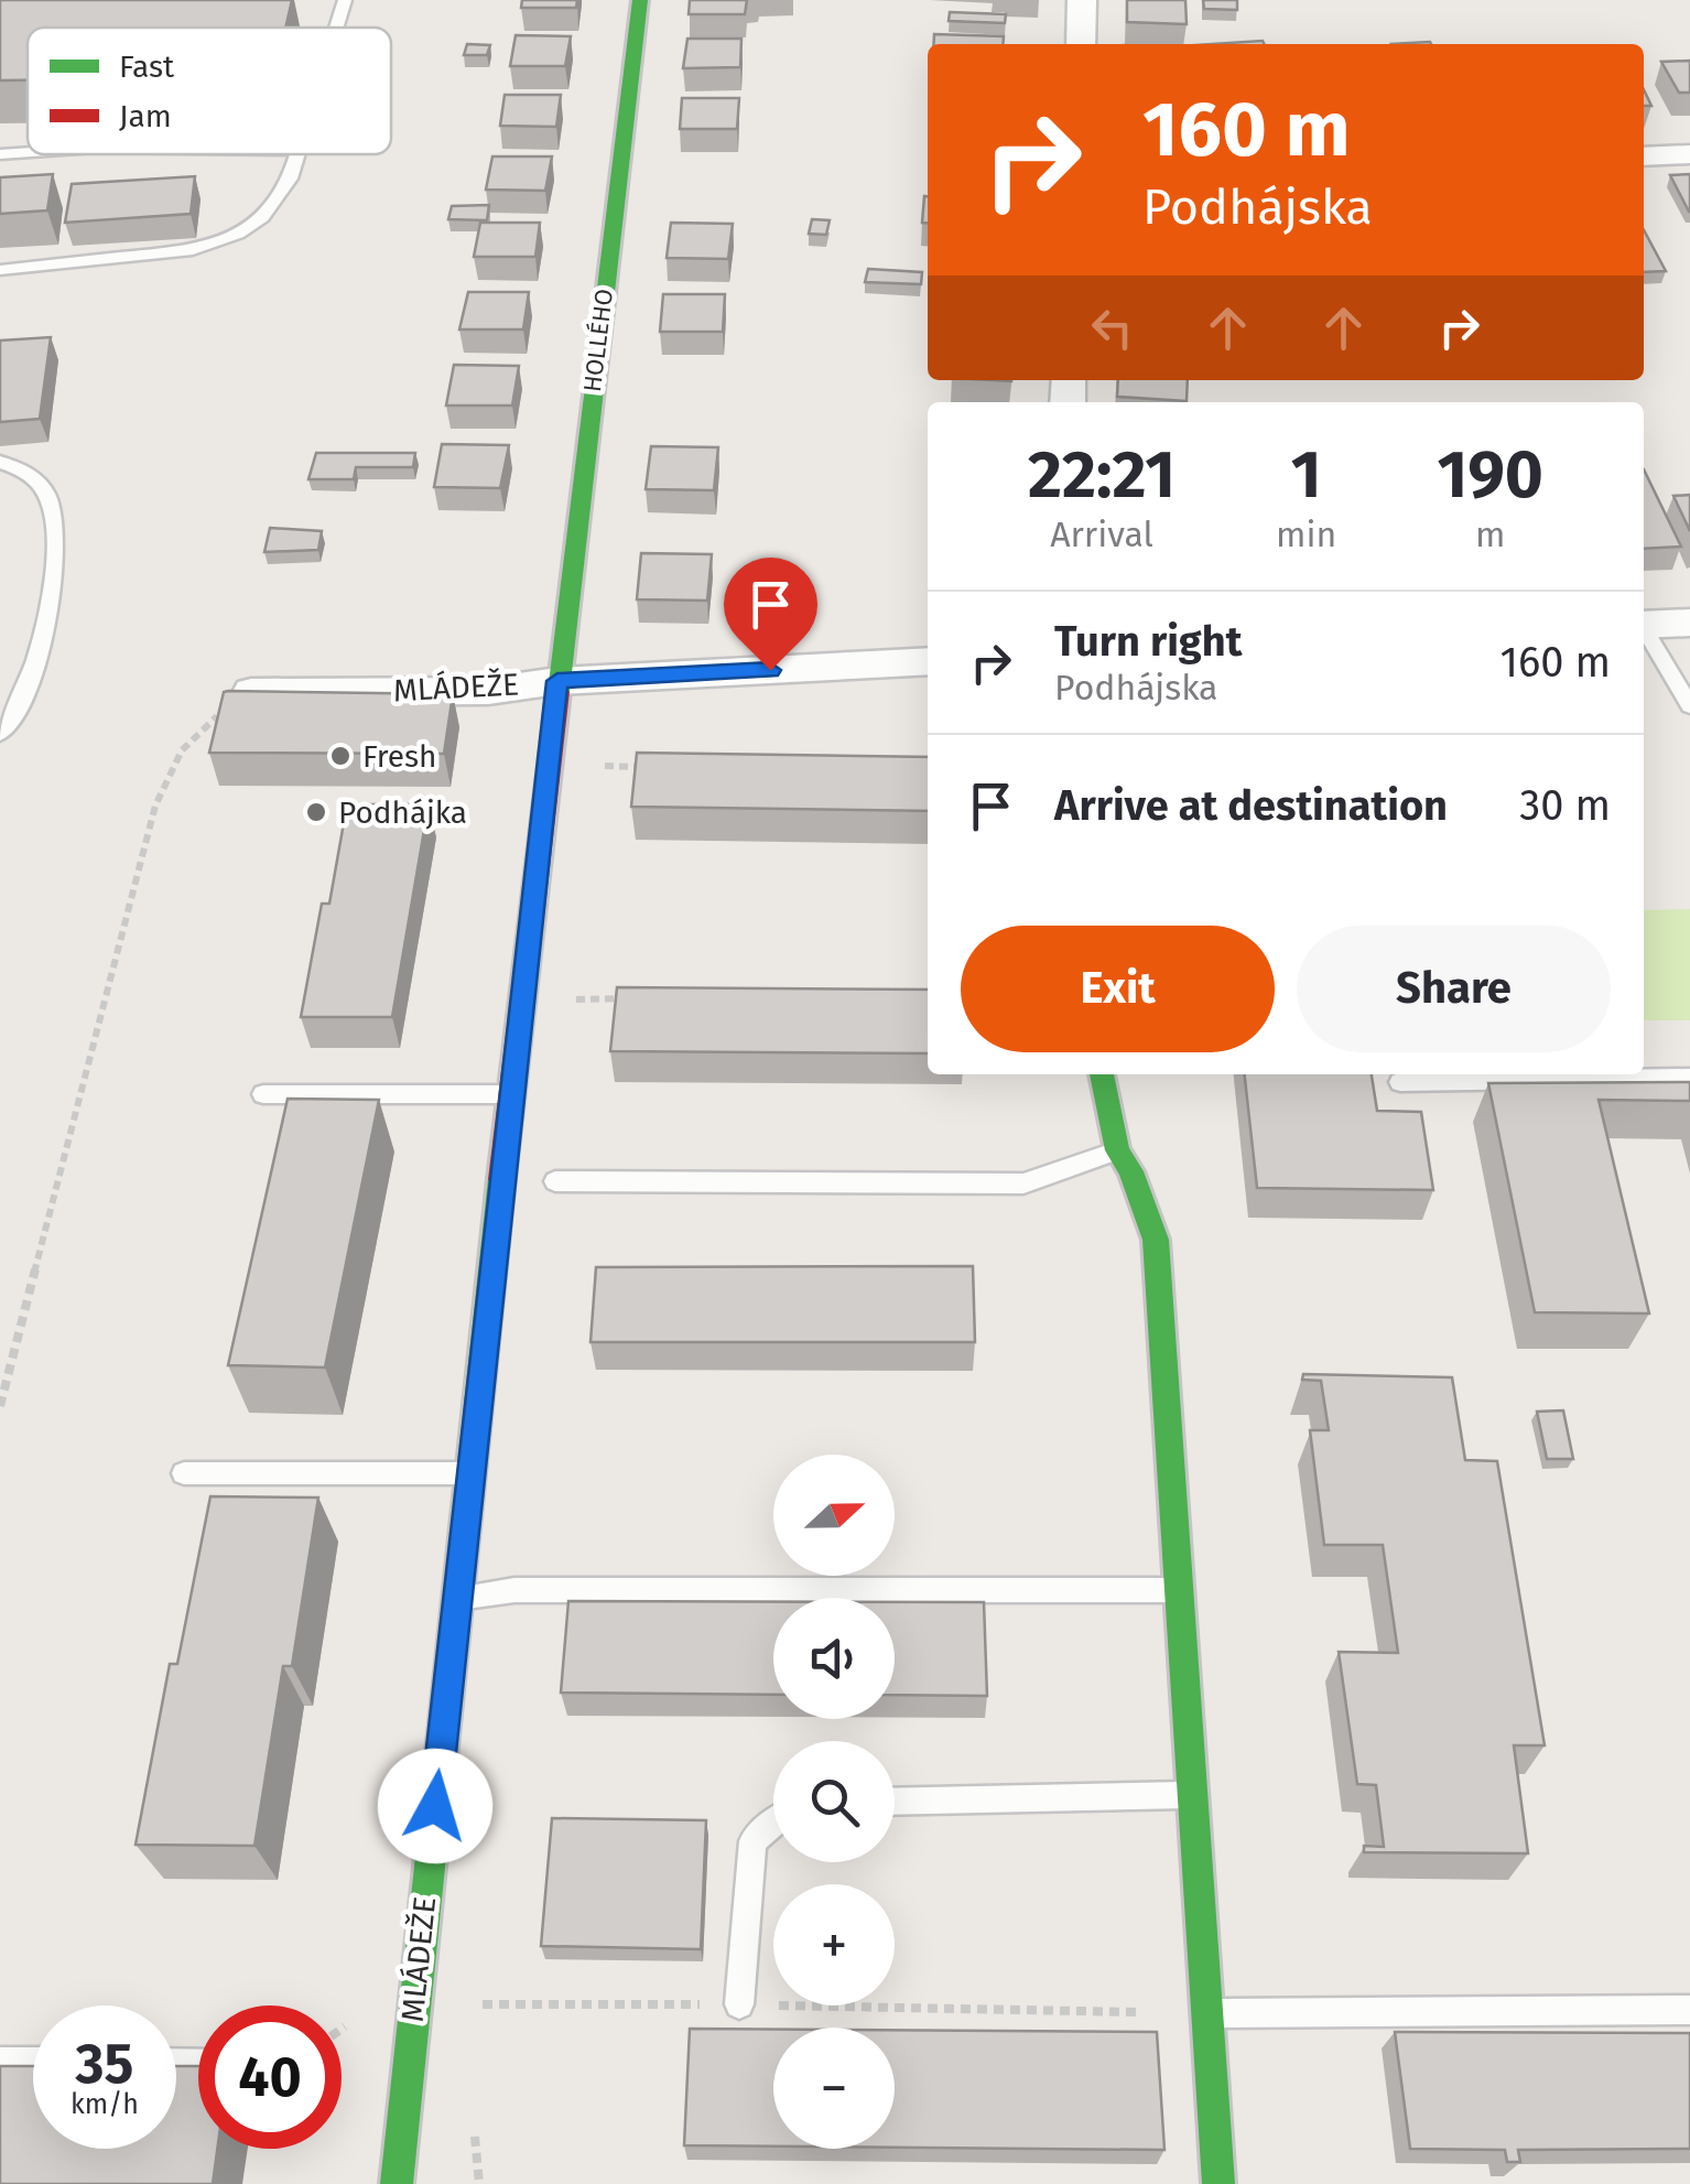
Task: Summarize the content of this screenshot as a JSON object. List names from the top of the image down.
{
  "streets": {
    "street": ["HOLLÉHO", "MLÁDEŽE"]
  },
  "crossings": [
    ["HOLLÉHO", "MLÁDEŽE"]
  ],
  "places": ["Fresh", "Podhájka"],
  "legend": ["Fast", "Jam"],
  "north": "right",
  "page": {
    "turn": ["160 m", "Podhájska"],
    "eta": [
      "22:21",
      "Arrival",
      "1",
      "min",
      "190",
      "m"
    ],
    "list": [
      {
        "name": "Turn right",
        "note": "Podhájska",
        "value": "160 m"
      },
      {
        "name": "Arrive at destination",
        "value": "30 m"
      }
    ],
    "buttons": ["Exit", "Share"],
    "map_buttons": ["+", "−"],
    "speed": "35 km/h",
    "limit": "40"
  }
}
